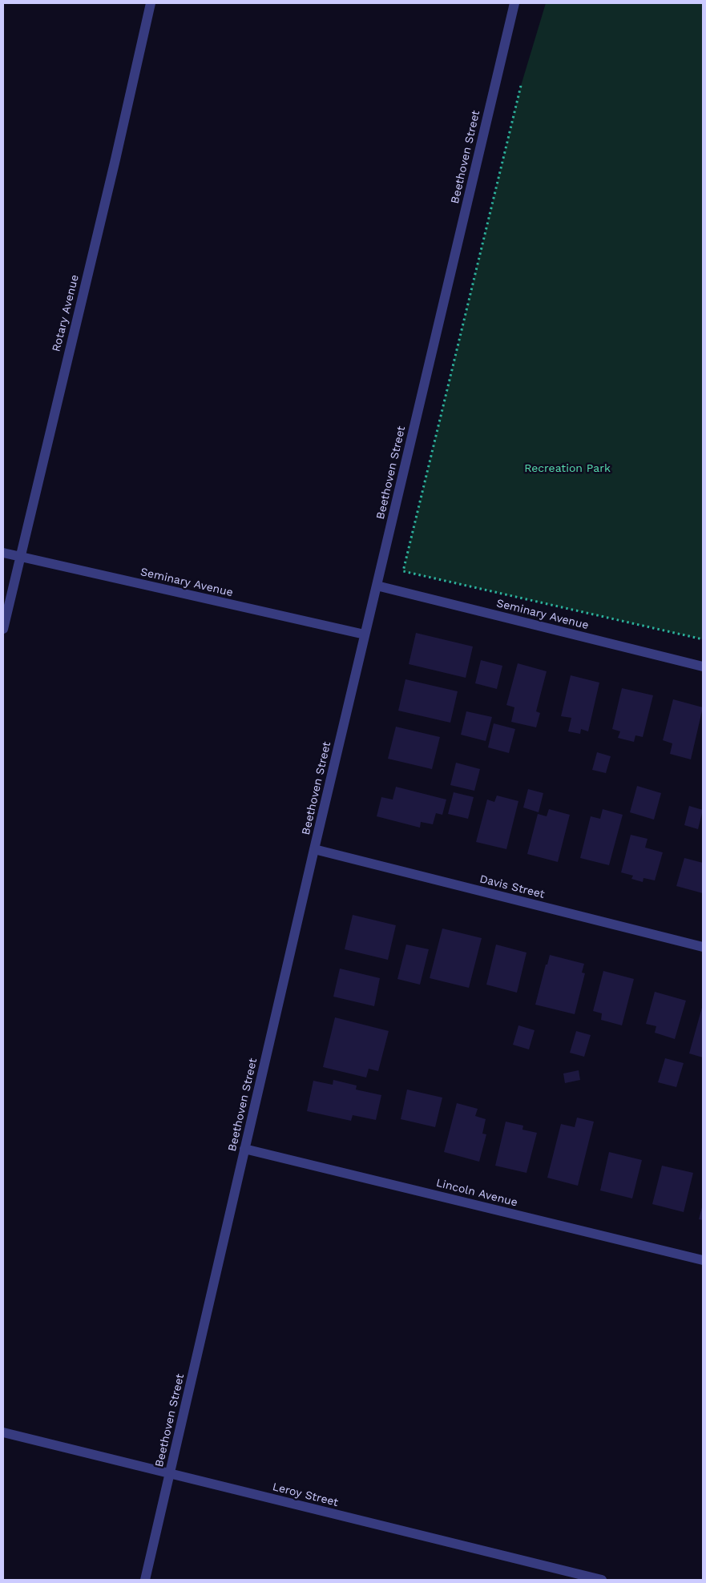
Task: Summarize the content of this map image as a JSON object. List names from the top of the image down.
{
  "streets": {
    "street": [
      "Beethoven Street",
      "Rotary Avenue",
      "Seminary Avenue",
      "Davis Street",
      "Lincoln Avenue",
      "Leroy Street"
    ]
  },
  "crossings": [
    ["Beethoven Street", "Seminary Avenue"],
    ["Beethoven Street", "Davis Street"],
    ["Beethoven Street", "Lincoln Avenue"],
    ["Beethoven Street", "Leroy Street"],
    ["Rotary Avenue", "Seminary Avenue"]
  ],
  "parks": ["Recreation Park"]
}
